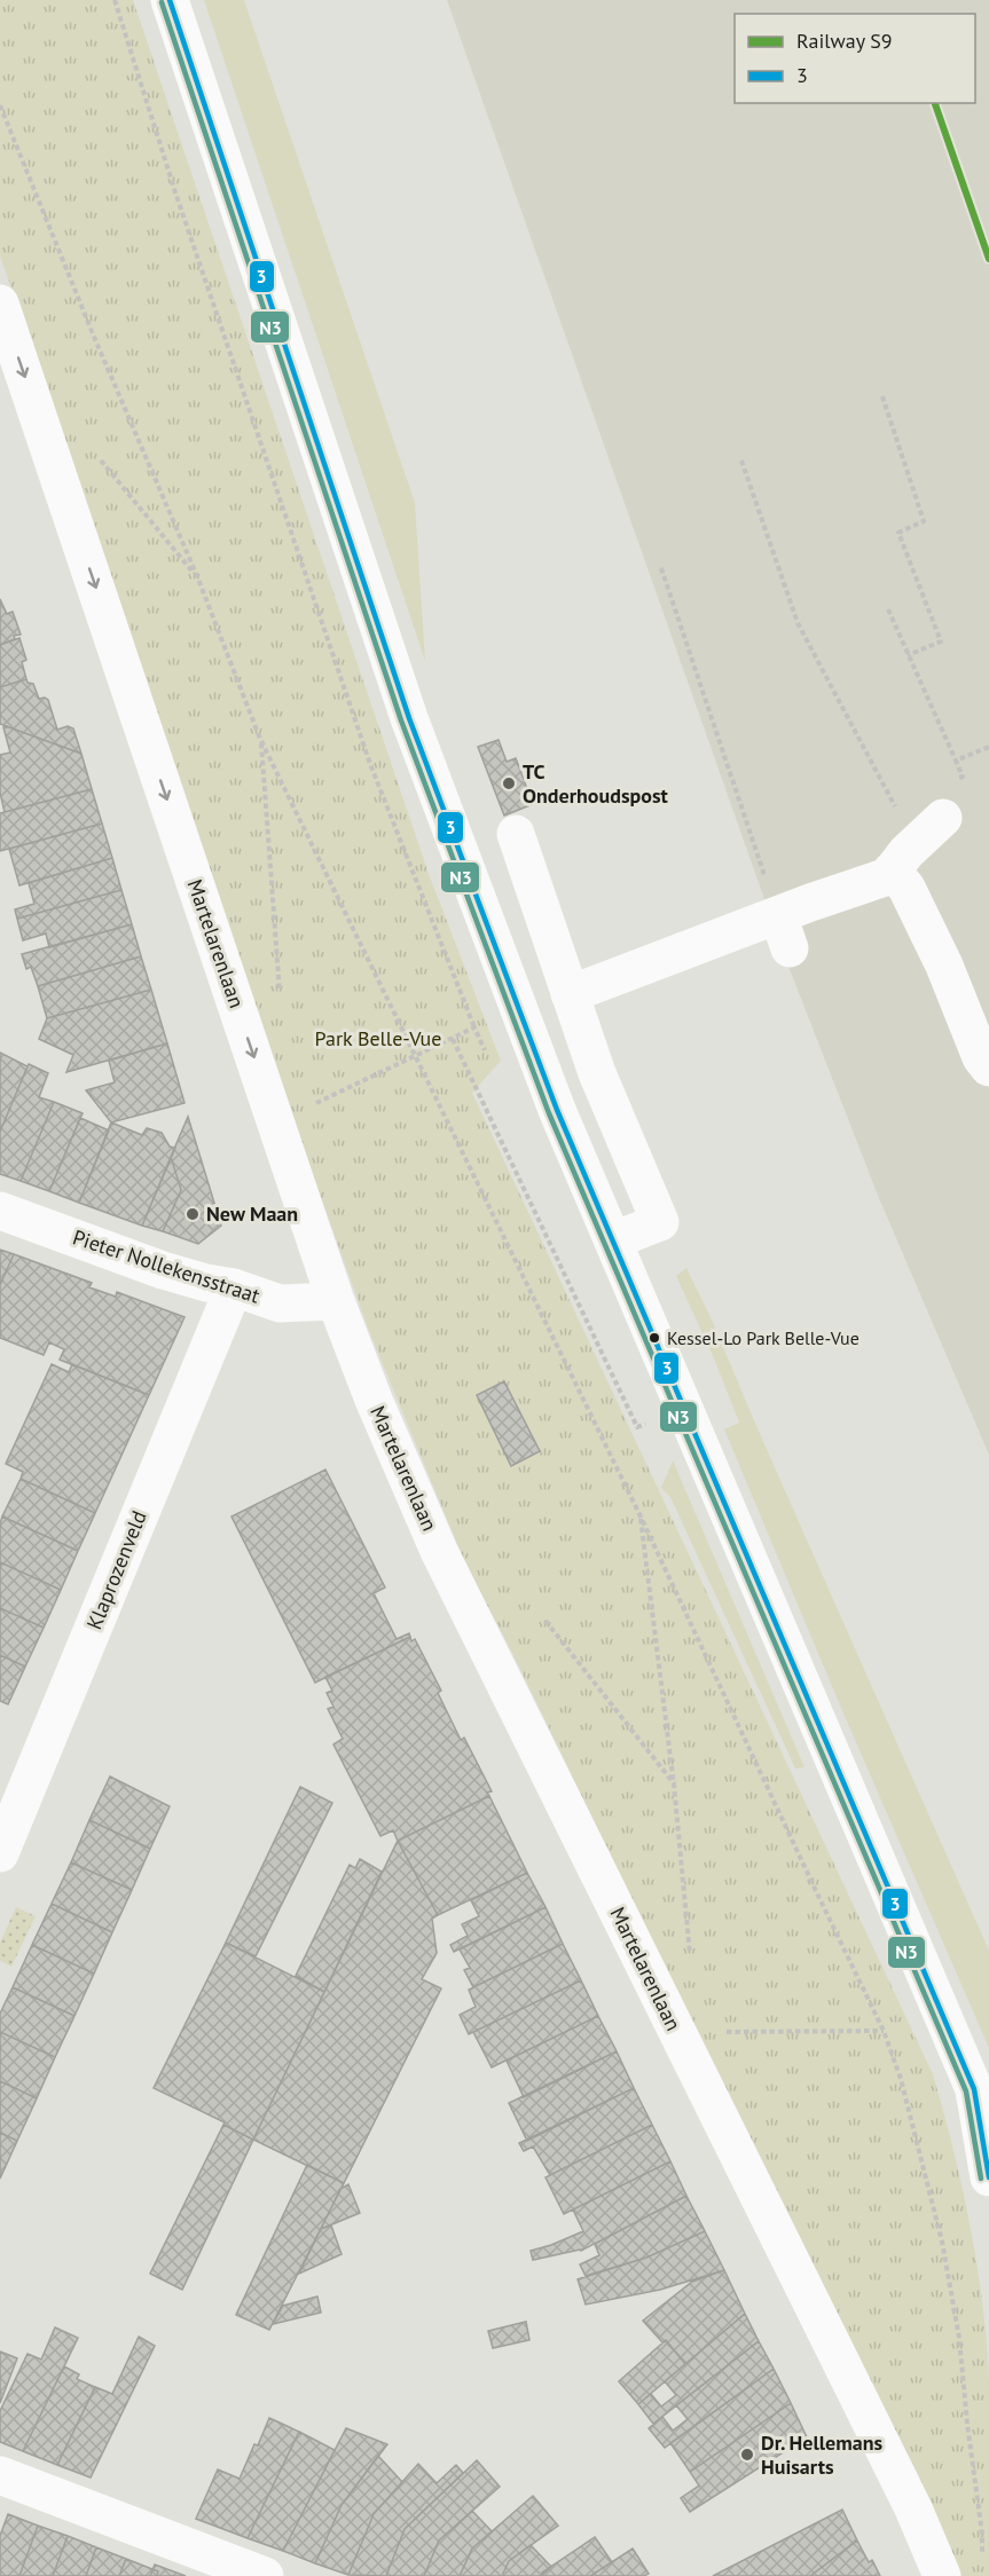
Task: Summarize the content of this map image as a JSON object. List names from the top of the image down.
{
  "streets": {
    "street": ["Martelarenlaan", "Pieter Nollekensstraat", "Klaprozenveld"]
  },
  "crossings": [
    ["Martelarenlaan", "Pieter Nollekensstraat"],
    ["Pieter Nollekensstraat", "Klaprozenveld"]
  ],
  "parks": ["Park Belle-Vue"],
  "places": [
    "TC Onderhoudspost",
    "New Maan",
    "Kessel-Lo Park Belle-Vue",
    "Dr. Hellemans Huisarts"
  ],
  "lines": ["transit line 3", "transit line N3", "rail line S9"],
  "legend": ["Railway S9", "3"]
}
